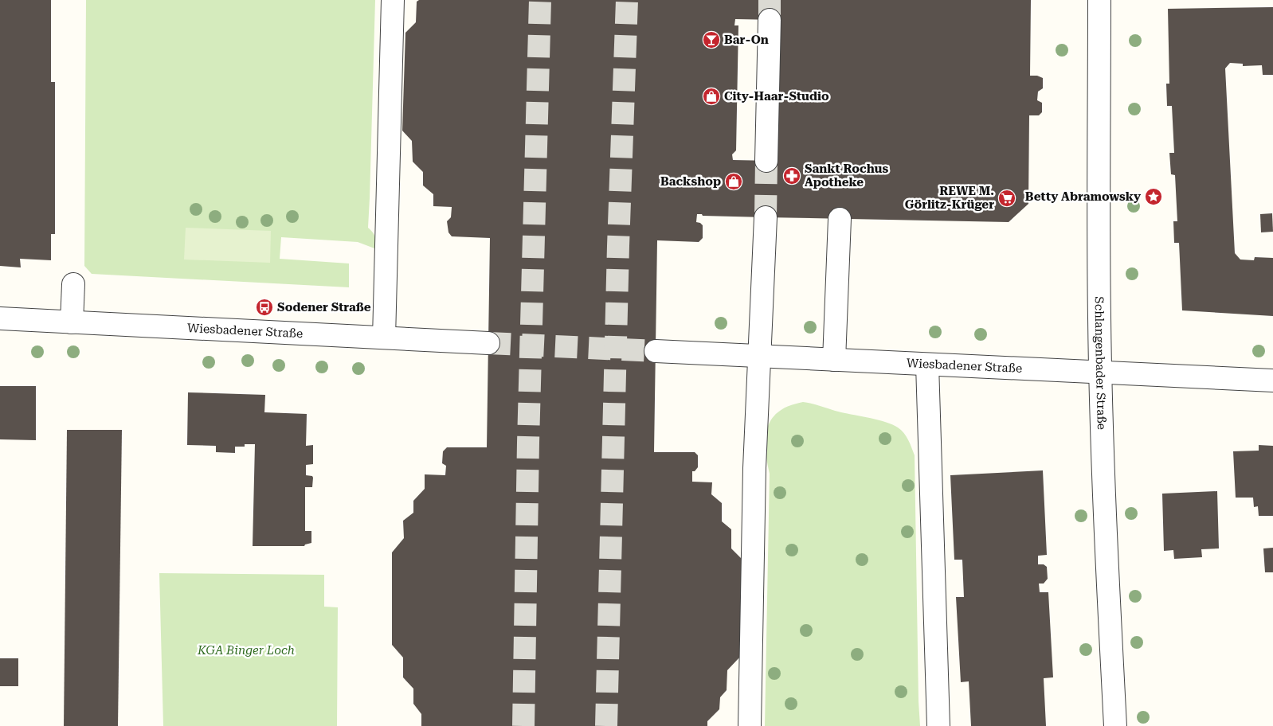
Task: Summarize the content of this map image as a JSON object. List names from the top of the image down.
{
  "streets": {
    "street": ["Wiesbadener Straße", "Schlangenbader Straße"]
  },
  "crossings": [
    ["Wiesbadener Straße", "Schlangenbader Straße"]
  ],
  "parks": ["KGA Binger Loch"],
  "places": {
    "bar": ["Bar-On"],
    "shop": ["City-Haar-Studio", "Backshop"],
    "pharmacy": ["Sankt Rochus Apotheke"],
    "place": ["Betty Abramowsky"],
    "supermarket": ["REWE M. Görlitz-Krüger"],
    "bus stop": ["Sodener Straße"]
  }
}
